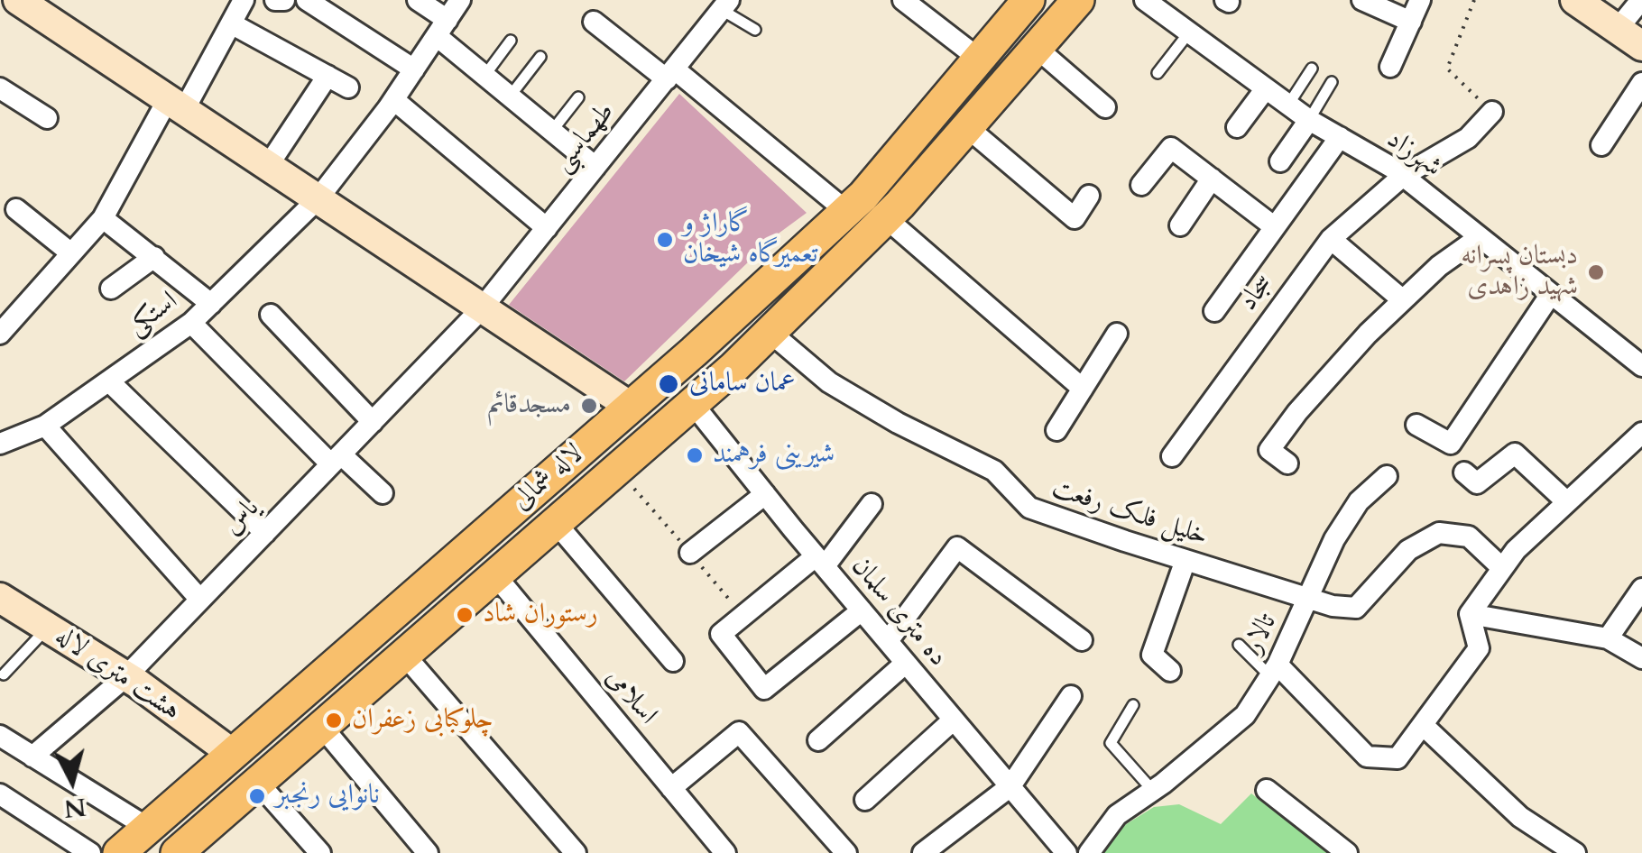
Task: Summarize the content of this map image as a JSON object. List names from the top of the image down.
{
  "streets": {
    "main road": ["لاله شمالی"],
    "street": [
      "طهماسبی",
      "شهرزاد",
      "سجاد",
      "استکی",
      "خلیل فلک رفعت",
      "یاس",
      "ده متری سلمان",
      "تالار",
      "هشت متری لاله",
      "اسلامی"
    ]
  },
  "crossings": [
    ["طهماسبی", "یاس"],
    ["شهرزاد", "سجاد"],
    ["لاله شمالی", "خلیل فلک رفعت"],
    ["لاله شمالی", "ده متری سلمان"],
    ["لاله شمالی", "هشت متری لاله"],
    ["لاله شمالی", "اسلامی"],
    ["خلیل فلک رفعت", "تالار"],
    ["یاس", "هشت متری لاله"]
  ],
  "places": [
    "گاراژ و تعمیرگاه شیخان",
    "دبستان پسرانه شهید زاهدی",
    "عمان سامانی",
    "مسجدقائم",
    "شیرینی فرهمند",
    "رستوران شاد",
    "چلوکبابی زعفران",
    "نانوایی رنجبر"
  ],
  "north": "bottom"
}
